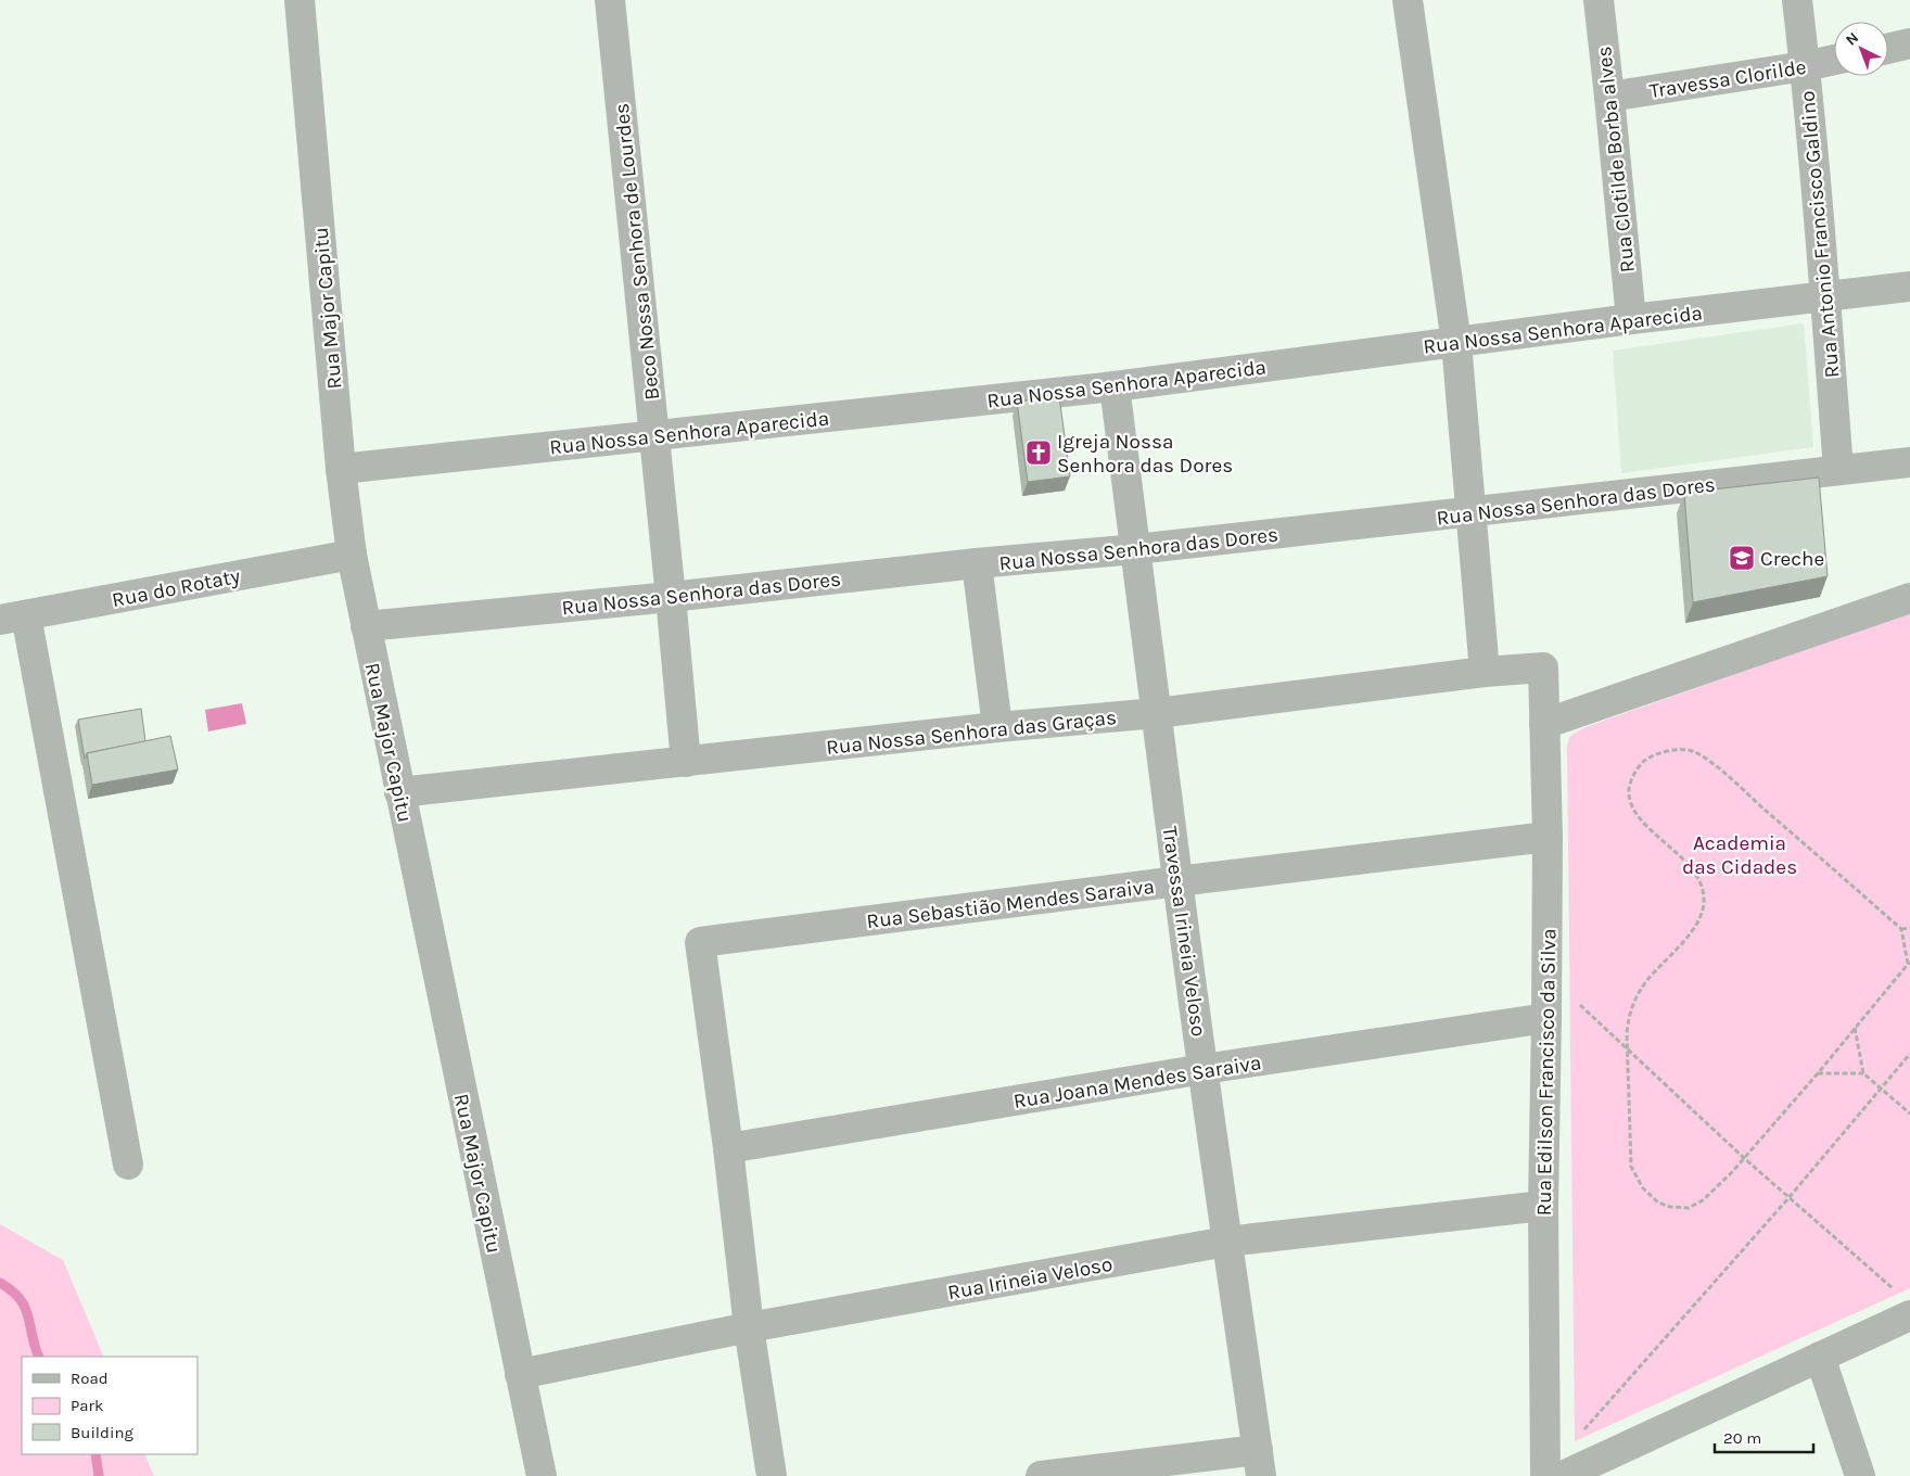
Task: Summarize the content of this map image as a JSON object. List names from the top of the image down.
{
  "streets": {
    "street": [
      "Travessa Clorilde",
      "Rua Clotilde Borba alves",
      "Rua Antonio Francisco Galdino",
      "Beco Nossa Senhora de Lourdes",
      "Rua Major Capitu",
      "Rua Nossa Senhora Aparecida",
      "Rua Nossa Senhora das Dores",
      "Rua do Rotaty",
      "Rua Nossa Senhora das Graças",
      "Rua Sebastião Mendes Saraiva",
      "Travessa Irineia Veloso",
      "Rua Edilson Francisco da Silva",
      "Rua Joana Mendes Saraiva",
      "Rua Irineia Veloso"
    ]
  },
  "crossings": [
    ["Travessa Clorilde", "Rua Clotilde Borba alves"],
    ["Travessa Clorilde", "Rua Antonio Francisco Galdino"],
    ["Rua Clotilde Borba alves", "Rua Nossa Senhora Aparecida"],
    ["Rua Antonio Francisco Galdino", "Rua Nossa Senhora Aparecida"],
    ["Rua Antonio Francisco Galdino", "Rua Nossa Senhora das Dores"],
    ["Beco Nossa Senhora de Lourdes", "Rua Nossa Senhora Aparecida"],
    ["Beco Nossa Senhora de Lourdes", "Rua Nossa Senhora das Dores"],
    ["Beco Nossa Senhora de Lourdes", "Rua Nossa Senhora das Graças"],
    ["Rua Major Capitu", "Rua Nossa Senhora Aparecida"],
    ["Rua Major Capitu", "Rua Nossa Senhora das Dores"],
    ["Rua Major Capitu", "Rua do Rotaty"],
    ["Rua Major Capitu", "Rua Nossa Senhora das Graças"],
    ["Rua Major Capitu", "Rua Irineia Veloso"],
    ["Rua Nossa Senhora Aparecida", "Travessa Irineia Veloso"],
    ["Rua Nossa Senhora das Dores", "Travessa Irineia Veloso"],
    ["Rua Nossa Senhora das Graças", "Travessa Irineia Veloso"],
    ["Rua Nossa Senhora das Graças", "Rua Edilson Francisco da Silva"],
    ["Rua Sebastião Mendes Saraiva", "Travessa Irineia Veloso"],
    ["Rua Sebastião Mendes Saraiva", "Rua Edilson Francisco da Silva"],
    ["Rua Sebastião Mendes Saraiva", "Rua Joana Mendes Saraiva"],
    ["Travessa Irineia Veloso", "Rua Joana Mendes Saraiva"],
    ["Travessa Irineia Veloso", "Rua Irineia Veloso"],
    ["Rua Edilson Francisco da Silva", "Rua Joana Mendes Saraiva"],
    ["Rua Edilson Francisco da Silva", "Rua Irineia Veloso"]
  ],
  "parks": ["Academia das Cidades"],
  "places": {
    "church": ["Igreja Nossa Senhora das Dores"],
    "school or university": ["Creche"]
  },
  "legend": ["Road", "Park", "Building"],
  "scale_bar": "20 m",
  "north": "top left"
}
